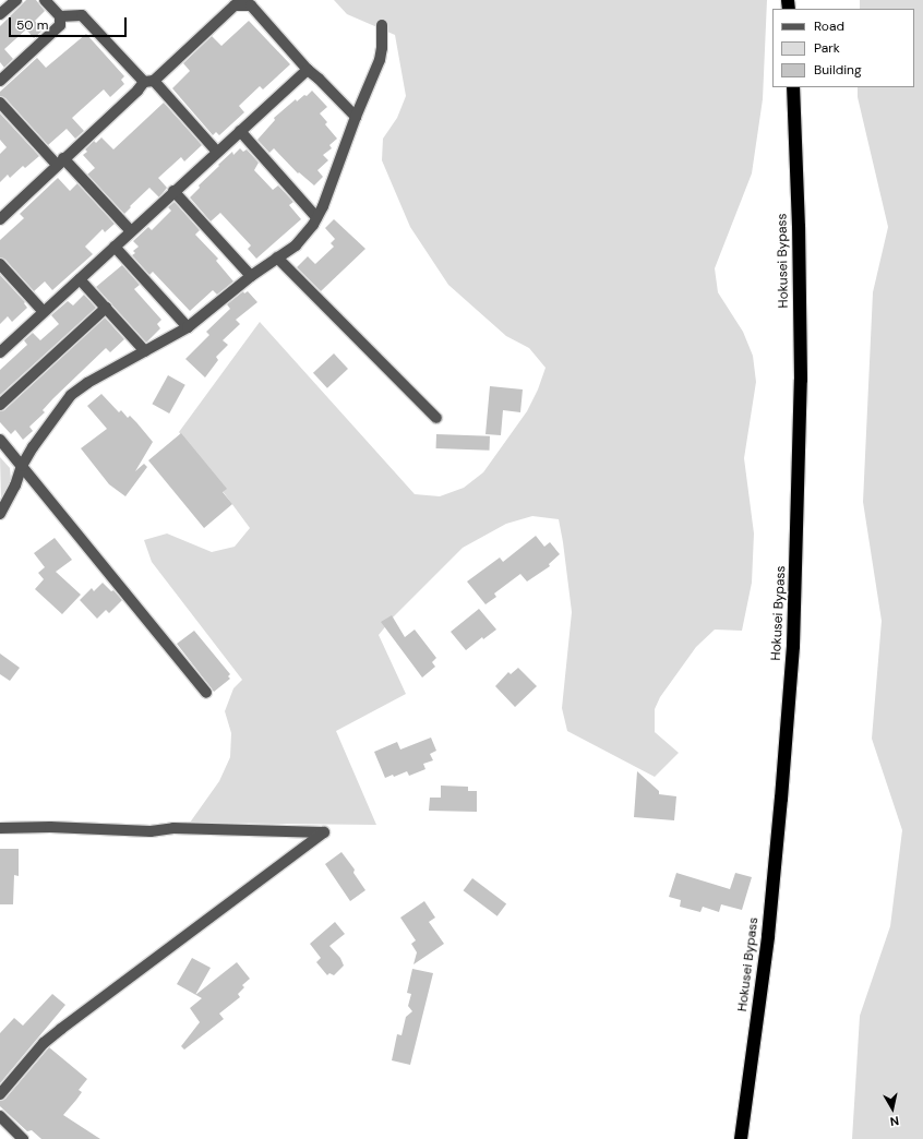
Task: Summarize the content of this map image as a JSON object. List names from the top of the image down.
{
  "streets": {
    "highway": ["Hokusei Bypass"]
  },
  "legend": ["Road", "Park", "Building"],
  "scale_bar": "50 m",
  "north": "bottom"
}
